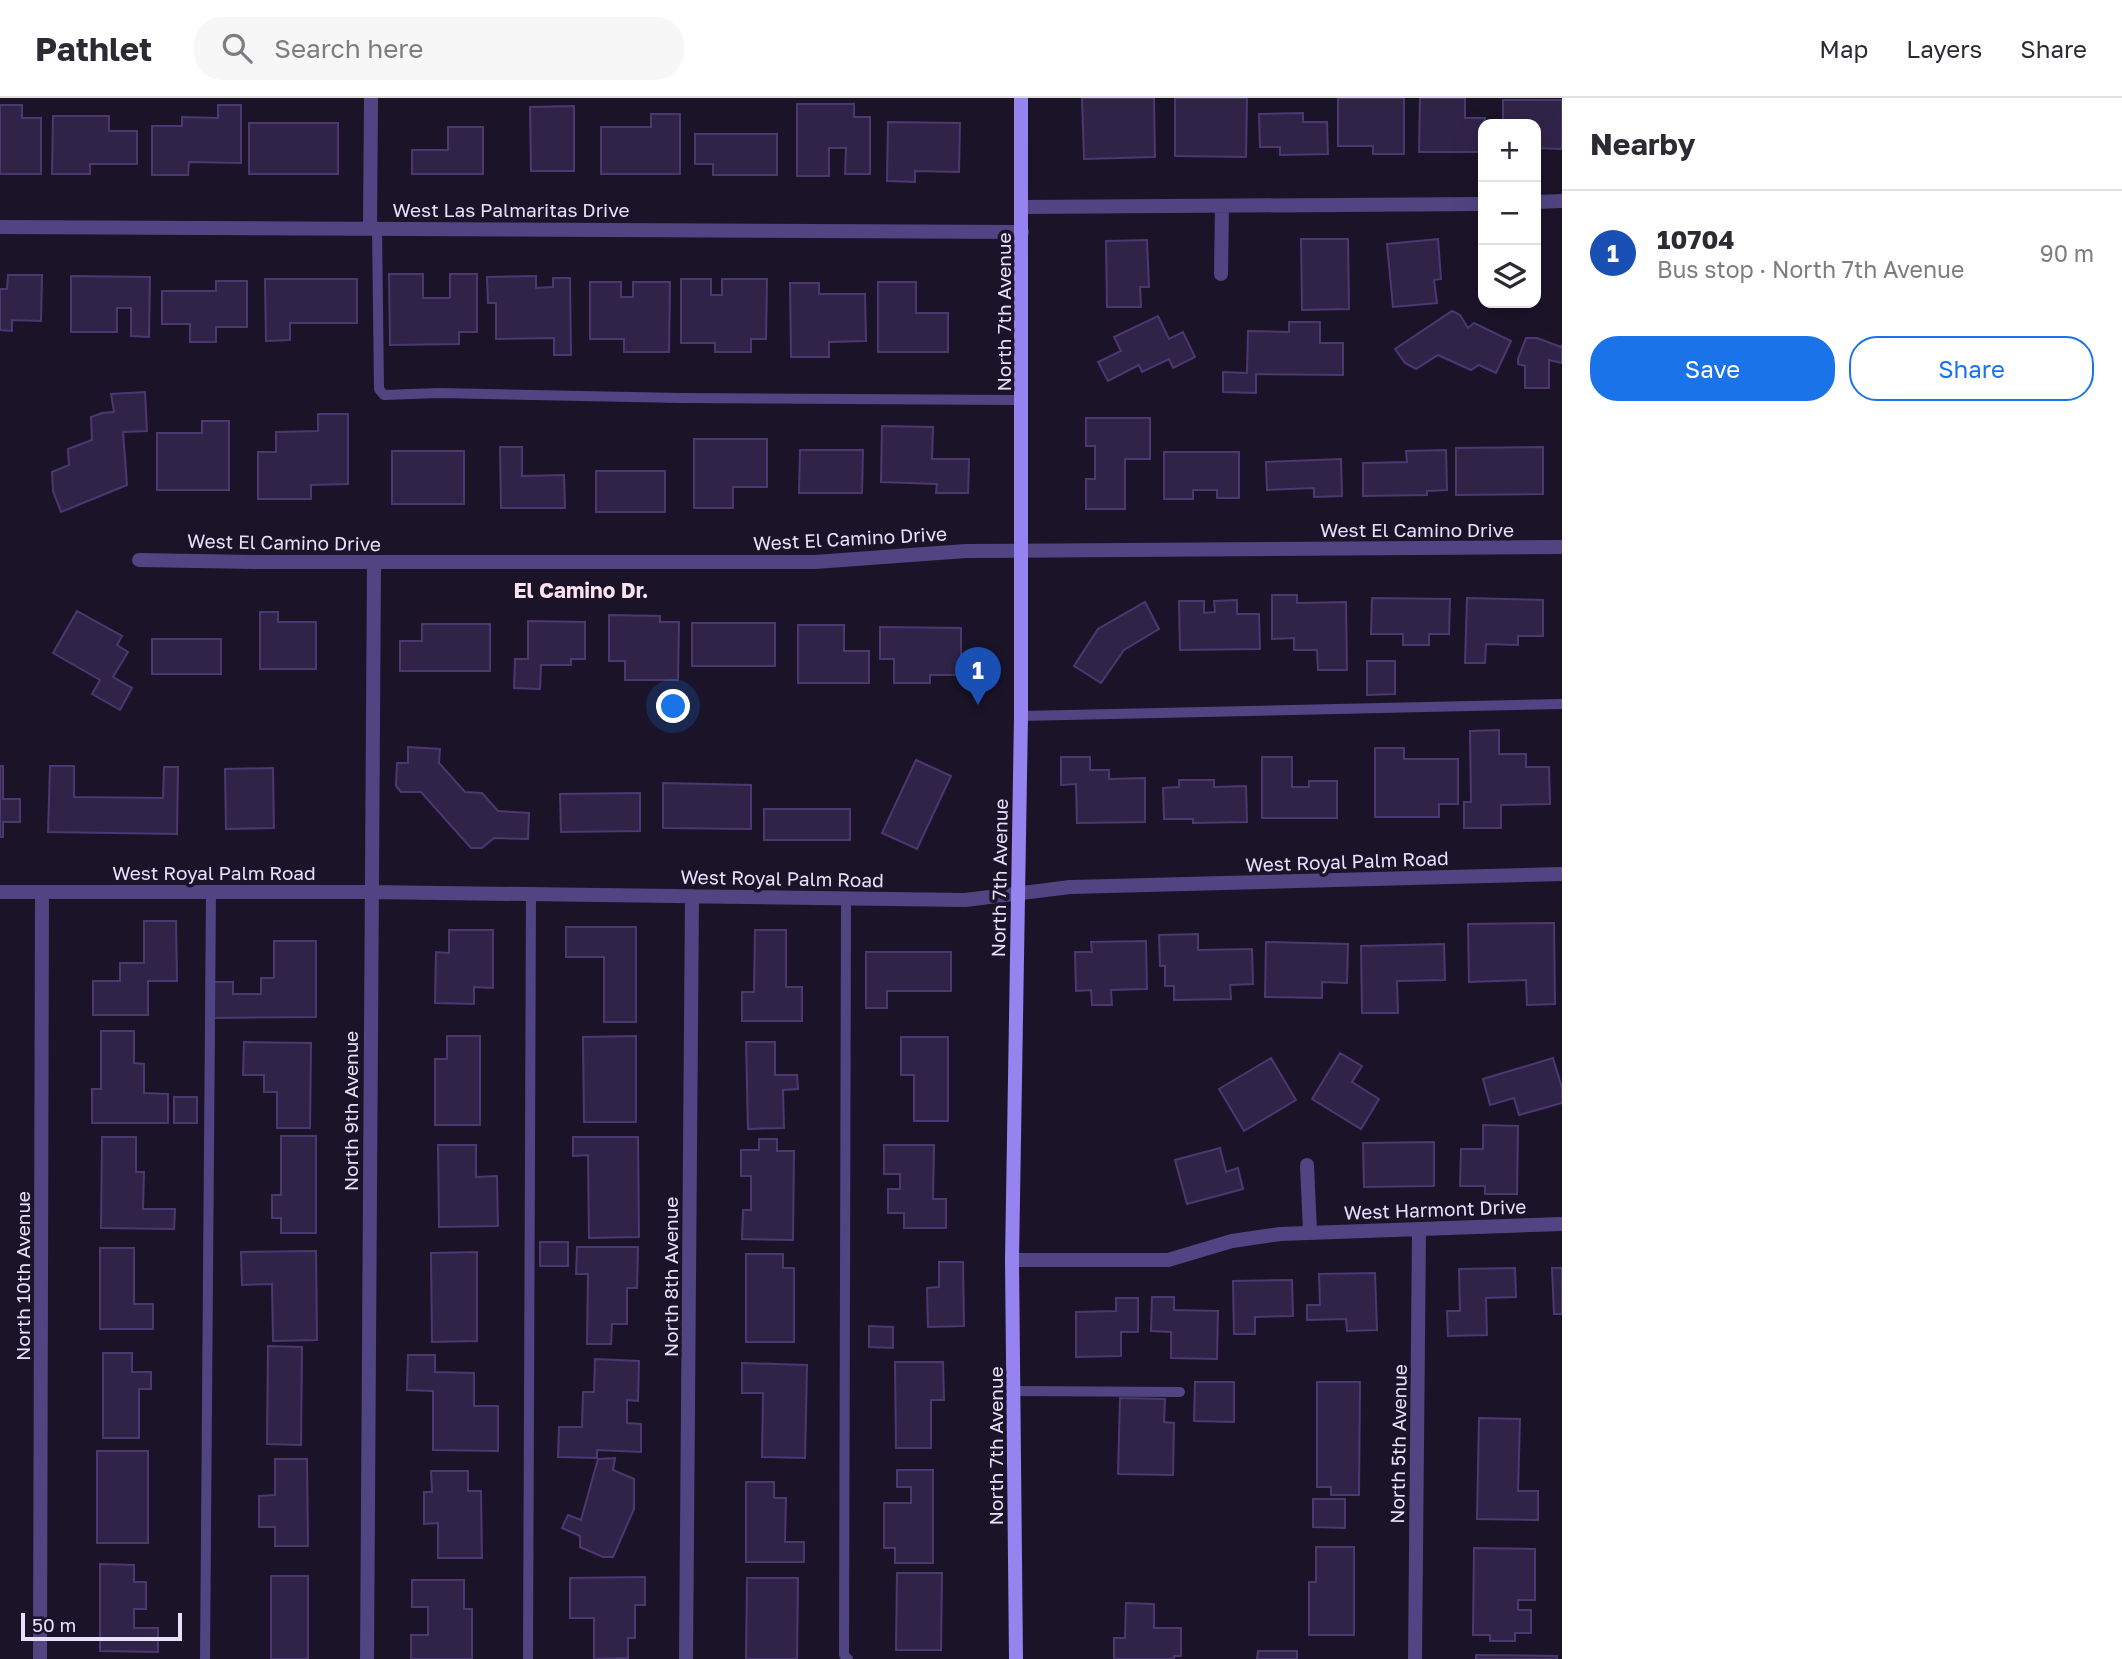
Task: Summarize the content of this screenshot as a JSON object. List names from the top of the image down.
{
  "streets": {
    "main road": ["North 7th Avenue"],
    "street": [
      "West Las Palmaritas Drive",
      "West El Camino Drive",
      "West Royal Palm Road",
      "North 9th Avenue",
      "West Harmont Drive",
      "North 10th Avenue",
      "North 8th Avenue",
      "North 5th Avenue"
    ]
  },
  "crossings": [
    ["West Las Palmaritas Drive", "North 7th Avenue"],
    ["North 7th Avenue", "West El Camino Drive"],
    ["North 7th Avenue", "West Royal Palm Road"],
    ["North 7th Avenue", "West Harmont Drive"],
    ["West El Camino Drive", "North 9th Avenue"],
    ["West Royal Palm Road", "North 9th Avenue"],
    ["West Royal Palm Road", "North 10th Avenue"],
    ["West Royal Palm Road", "North 8th Avenue"],
    ["West Harmont Drive", "North 5th Avenue"]
  ],
  "districts": ["El Camino Dr."],
  "scale_bar": "50 m",
  "page": {
    "header": "Pathlet",
    "search": "Search here",
    "nav": ["Map", "Layers", "Share"],
    "heading": "Nearby",
    "map_buttons": ["+", "−"],
    "list": [
      {
        "mark": "1",
        "name": "10704",
        "note": "Bus stop · North 7th Avenue",
        "value": "90 m"
      }
    ],
    "buttons": ["Save", "Share"],
    "pins": "1",
    "scale": "50 m"
  }
}
